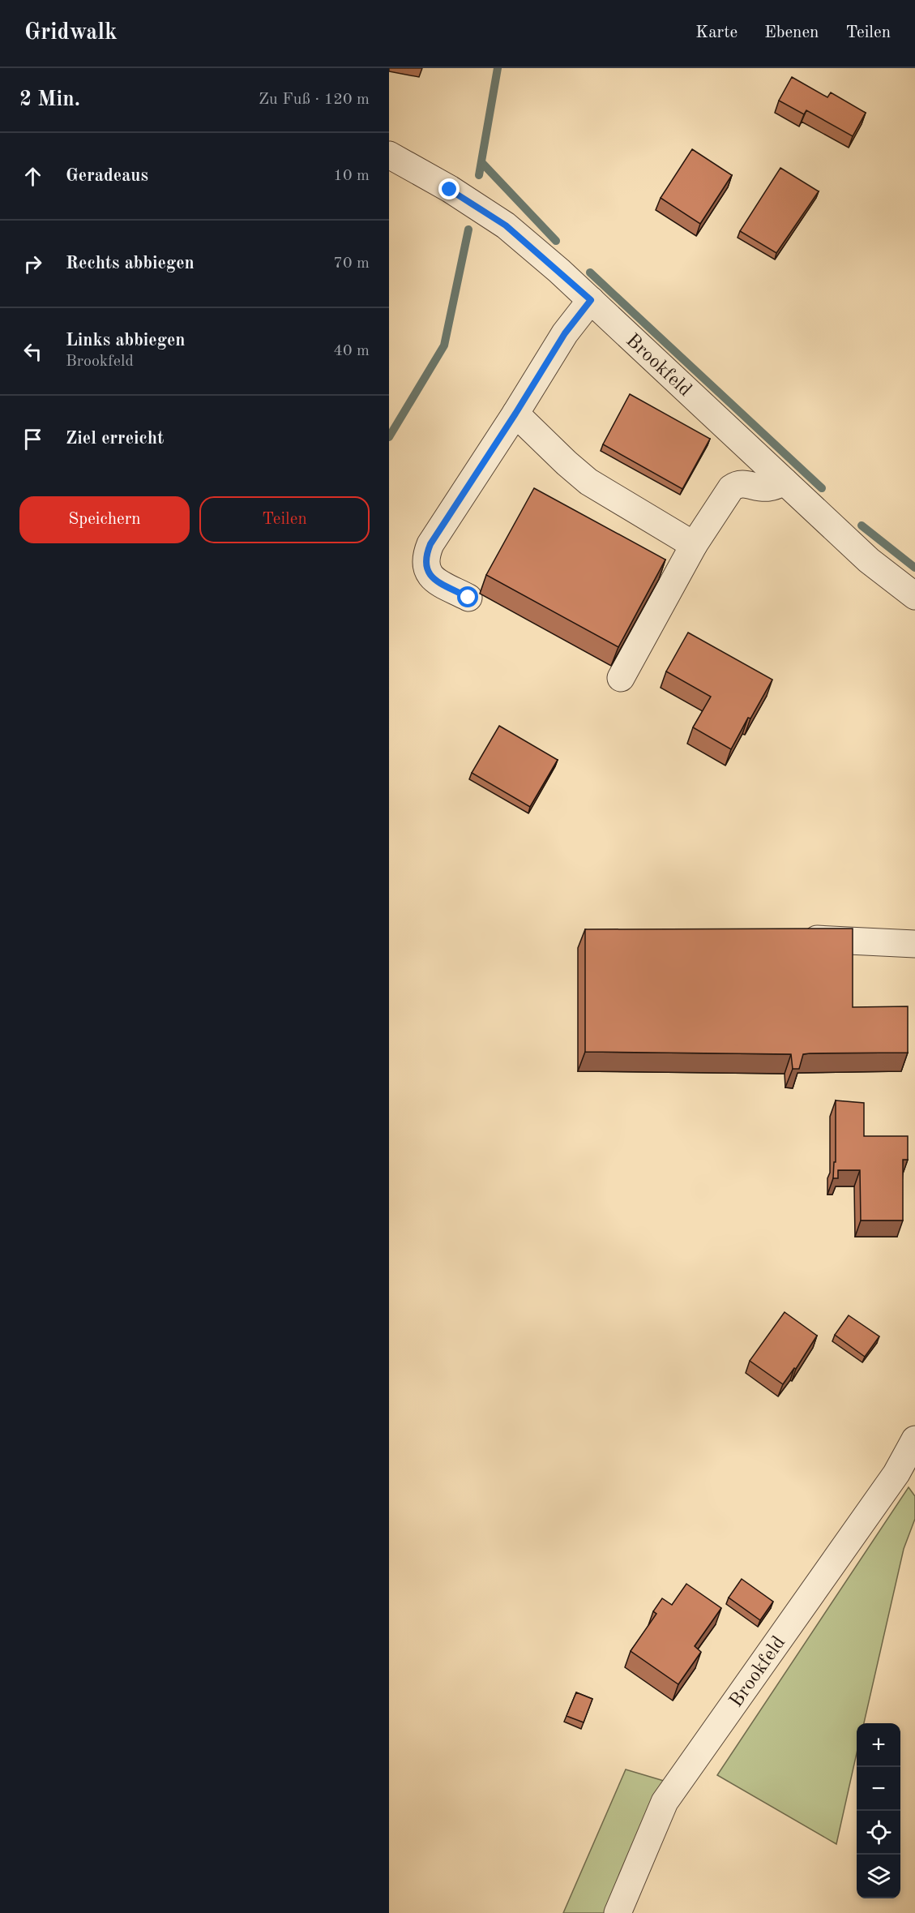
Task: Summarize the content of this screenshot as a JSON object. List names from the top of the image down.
{
  "streets": {
    "street": ["Brookfeld"]
  },
  "page": {
    "header": "Gridwalk",
    "nav": ["Karte", "Ebenen", "Teilen"],
    "heading": ["2 Min.", "Zu Fuß · 120 m"],
    "list": [
      ["Geradeaus", "10 m"],
      ["Rechts abbiegen", "70 m"],
      ["Links abbiegen", "Brookfeld", "40 m"],
      "Ziel erreicht"
    ],
    "buttons": ["Speichern", "Teilen"],
    "map_buttons": ["+", "−"]
  }
}
